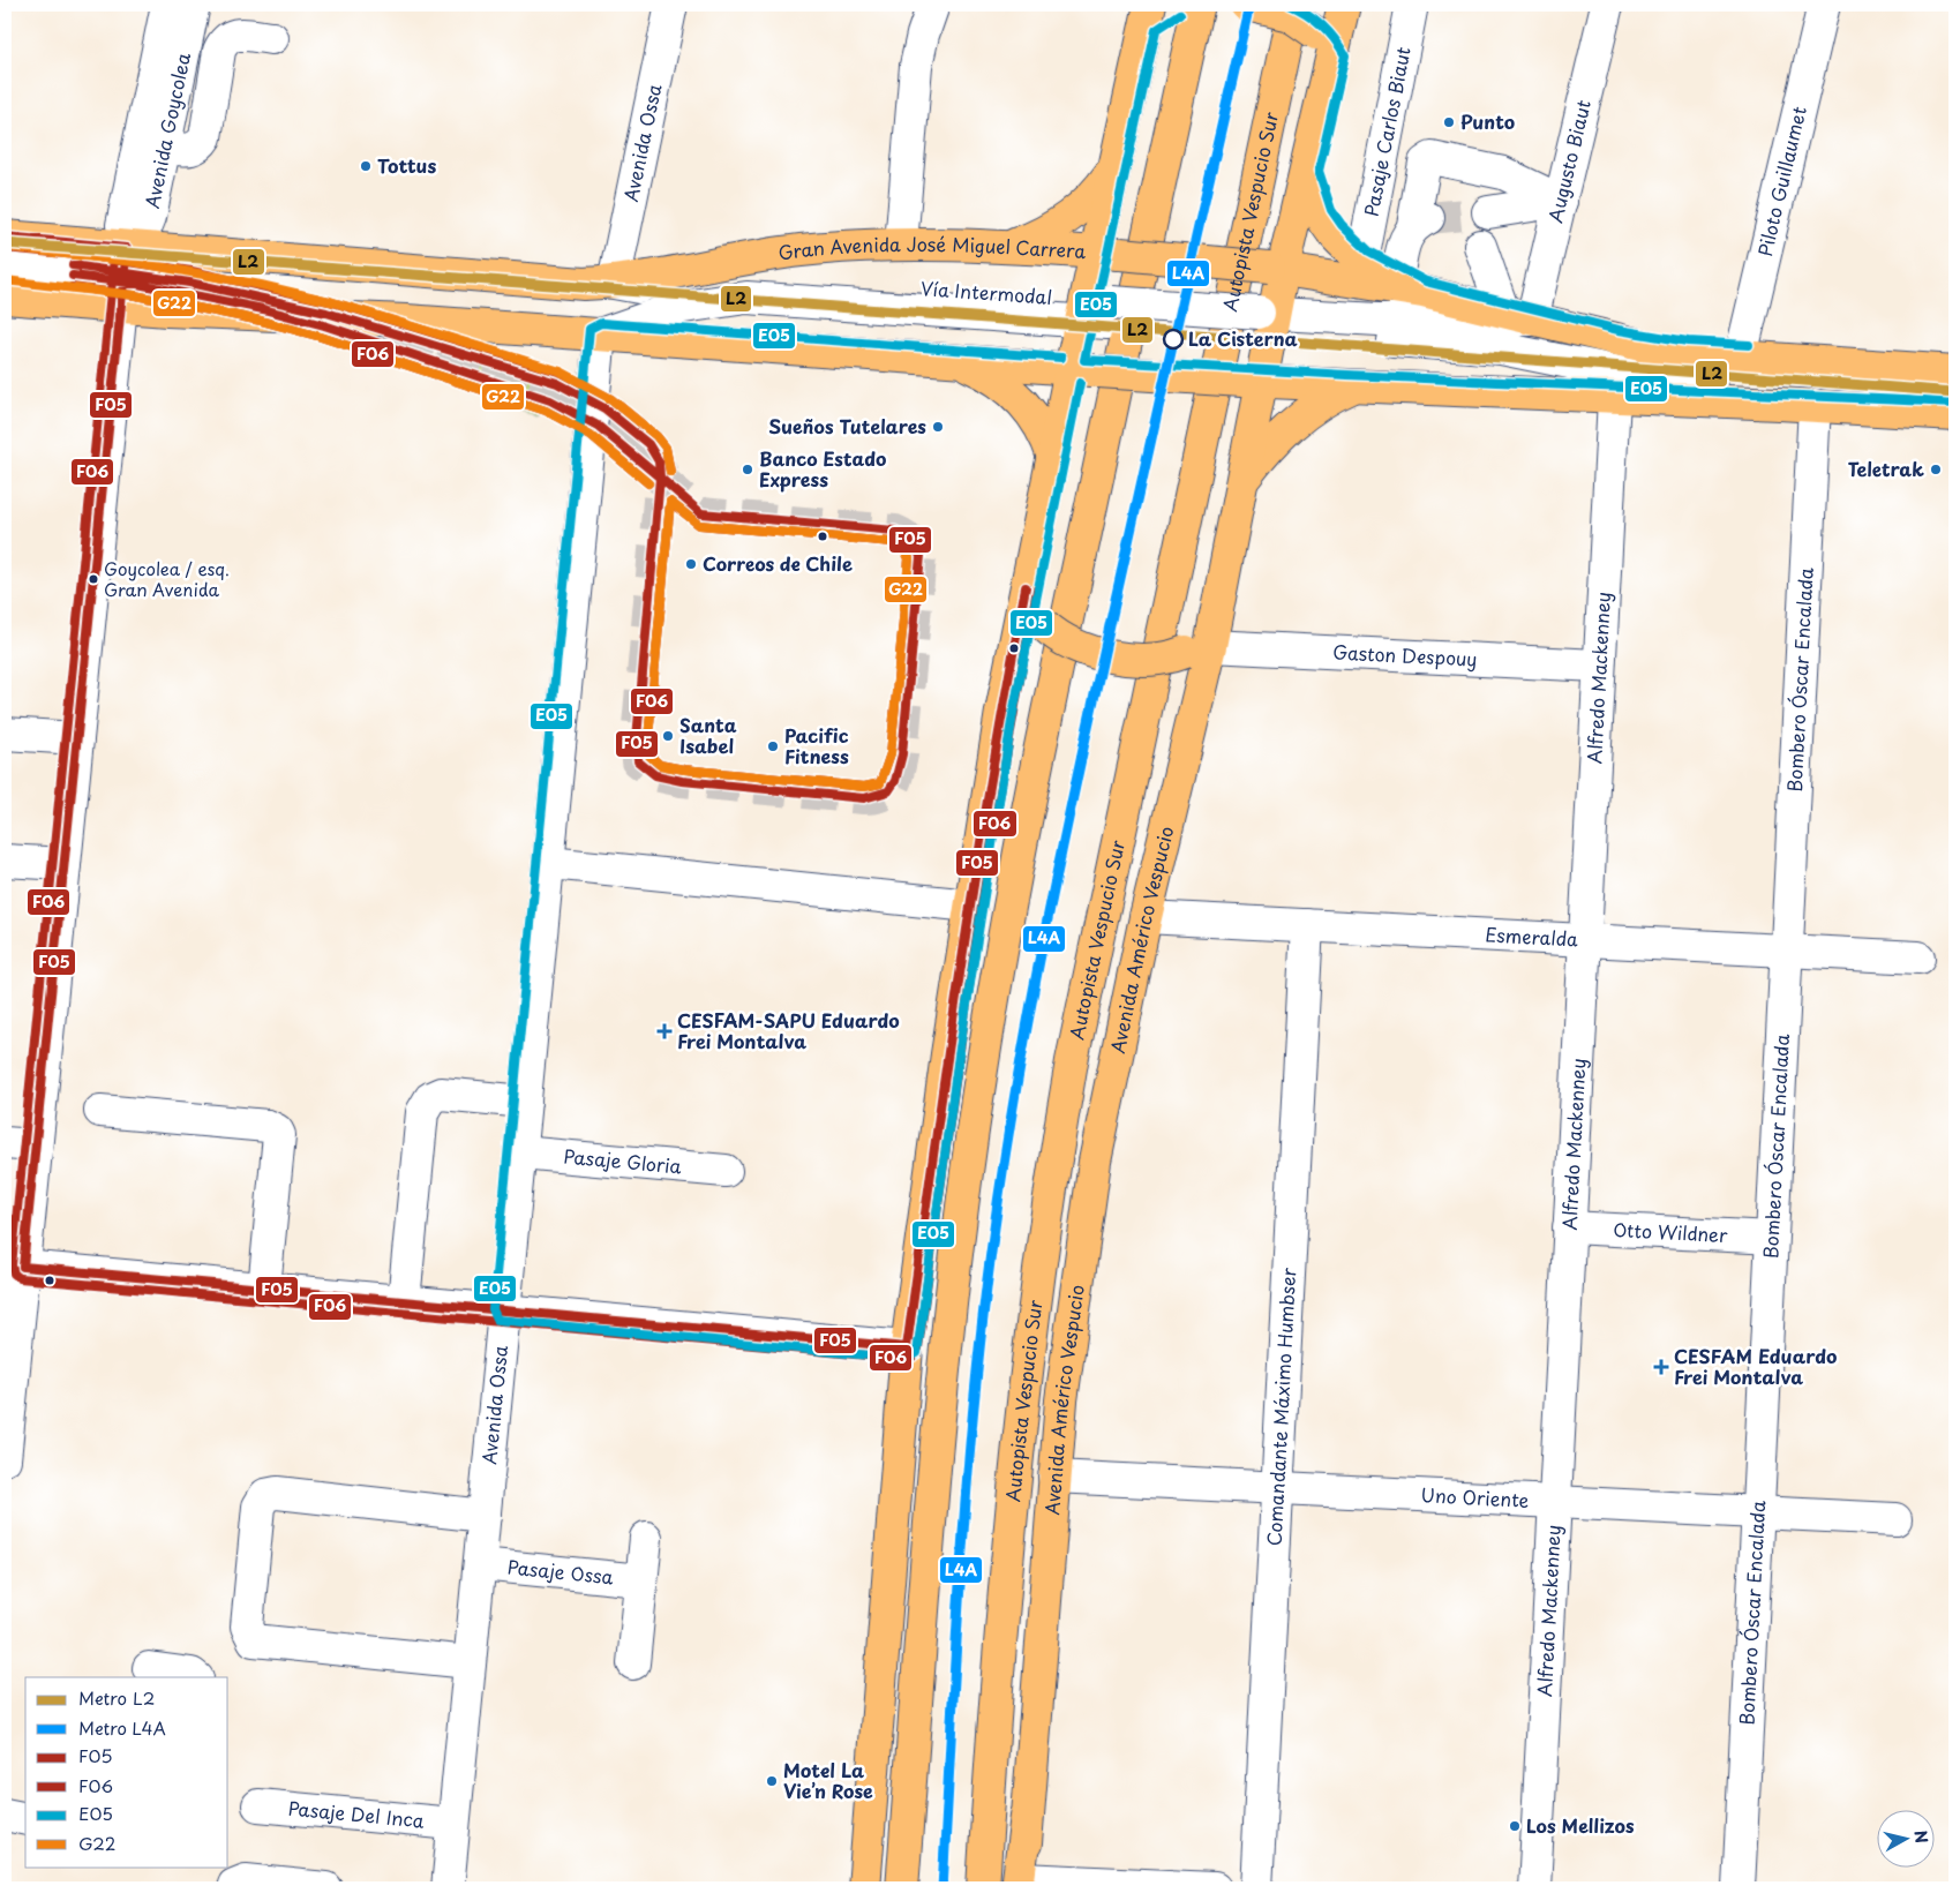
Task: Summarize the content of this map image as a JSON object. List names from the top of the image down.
{
  "streets": {
    "main road": ["Autopista Vespucio Sur", "Gran Avenida José Miguel Carrera", "Avenida Américo Vespucio"],
    "street": [
      "Avenida Goycolea",
      "Pasaje Carlos Biaut",
      "Avenida Ossa",
      "Augusto Biaut",
      "Piloto Guillaumet",
      "Vía Intermodal",
      "Gaston Despouy",
      "Alfredo Mackenney",
      "Bombero Óscar Encalada",
      "Esmeralda",
      "Pasaje Gloria",
      "Otto Wildner",
      "Comandante Máximo Humbser",
      "Uno Oriente",
      "Pasaje Ossa",
      "Pasaje Del Inca"
    ]
  },
  "crossings": [
    ["Avenida Goycolea", "Gran Avenida José Miguel Carrera"],
    ["Avenida Ossa", "Gran Avenida José Miguel Carrera"],
    ["Avenida Ossa", "Vía Intermodal"],
    ["Avenida Ossa", "Pasaje Gloria"],
    ["Avenida Ossa", "Pasaje Ossa"],
    ["Avenida Ossa", "Pasaje Del Inca"],
    ["Augusto Biaut", "Gran Avenida José Miguel Carrera"],
    ["Augusto Biaut", "Vía Intermodal"],
    ["Piloto Guillaumet", "Gran Avenida José Miguel Carrera"],
    ["Gran Avenida José Miguel Carrera", "Vía Intermodal"],
    ["Gran Avenida José Miguel Carrera", "Avenida Américo Vespucio"],
    ["Vía Intermodal", "Avenida Américo Vespucio"],
    ["Gaston Despouy", "Alfredo Mackenney"],
    ["Gaston Despouy", "Avenida Américo Vespucio"],
    ["Alfredo Mackenney", "Esmeralda"],
    ["Alfredo Mackenney", "Otto Wildner"],
    ["Alfredo Mackenney", "Uno Oriente"],
    ["Bombero Óscar Encalada", "Esmeralda"],
    ["Bombero Óscar Encalada", "Otto Wildner"],
    ["Bombero Óscar Encalada", "Uno Oriente"],
    ["Esmeralda", "Avenida Américo Vespucio"],
    ["Esmeralda", "Comandante Máximo Humbser"],
    ["Avenida Américo Vespucio", "Uno Oriente"],
    ["Comandante Máximo Humbser", "Uno Oriente"]
  ],
  "places": {
    "other": [
      "Punto",
      "Tottus",
      "La Cisterna",
      "Sueños Tutelares",
      "Banco Estado Express",
      "Teletrak",
      "Correos de Chile",
      "Goycolea / esq. Gran Avenida",
      "Santa Isabel",
      "Pacific Fitness",
      "Motel La Vie’n Rose",
      "Los Mellizos"
    ],
    "health": ["CESFAM-SAPU Eduardo Frei Montalva", "CESFAM Eduardo Frei Montalva"]
  },
  "lines": [
    "metro line L4A",
    "transit line E05",
    "transit line F05",
    "metro line L2",
    "transit line G22",
    "transit line F06"
  ],
  "legend": [
    "Metro L2",
    "Metro L4A",
    "F05",
    "F06",
    "E05",
    "G22"
  ],
  "north": "right"
}
